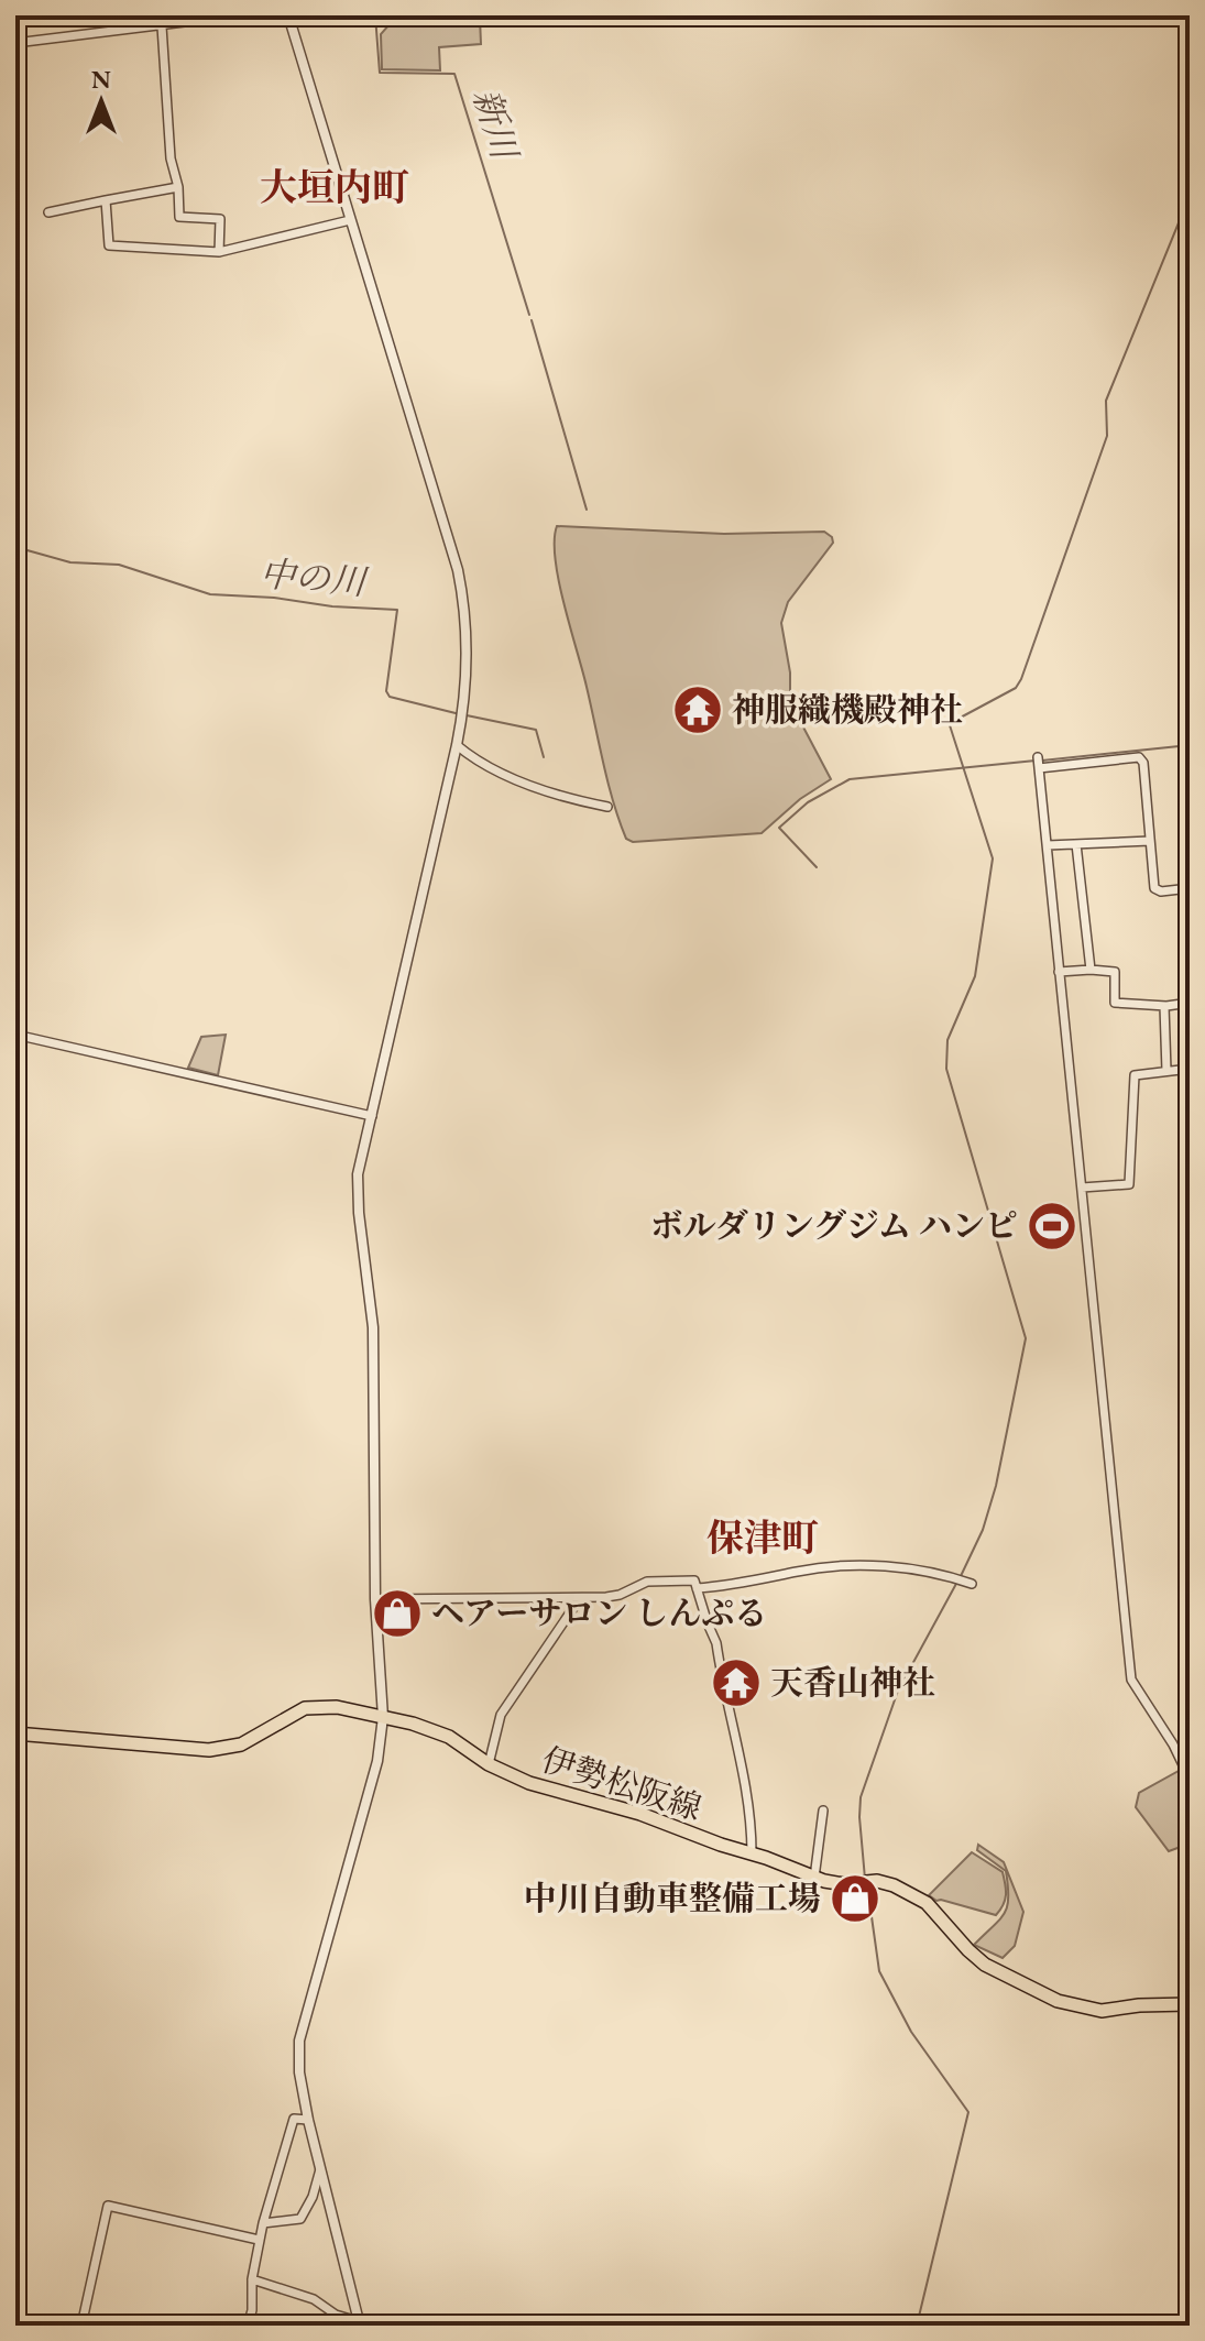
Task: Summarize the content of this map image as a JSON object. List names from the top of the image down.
{
  "streets": {
    "main road": ["伊勢松阪線"]
  },
  "districts": ["大垣内町", "保津町"],
  "water": ["新川", "中の川"],
  "places": {
    "temple": ["神服織機殿神社", "天香山神社"],
    "sports": ["ボルダリングジム ハンピ"],
    "shop": ["ヘアーサロン しんぷる", "中川自動車整備工場"]
  },
  "north": "top"
}
